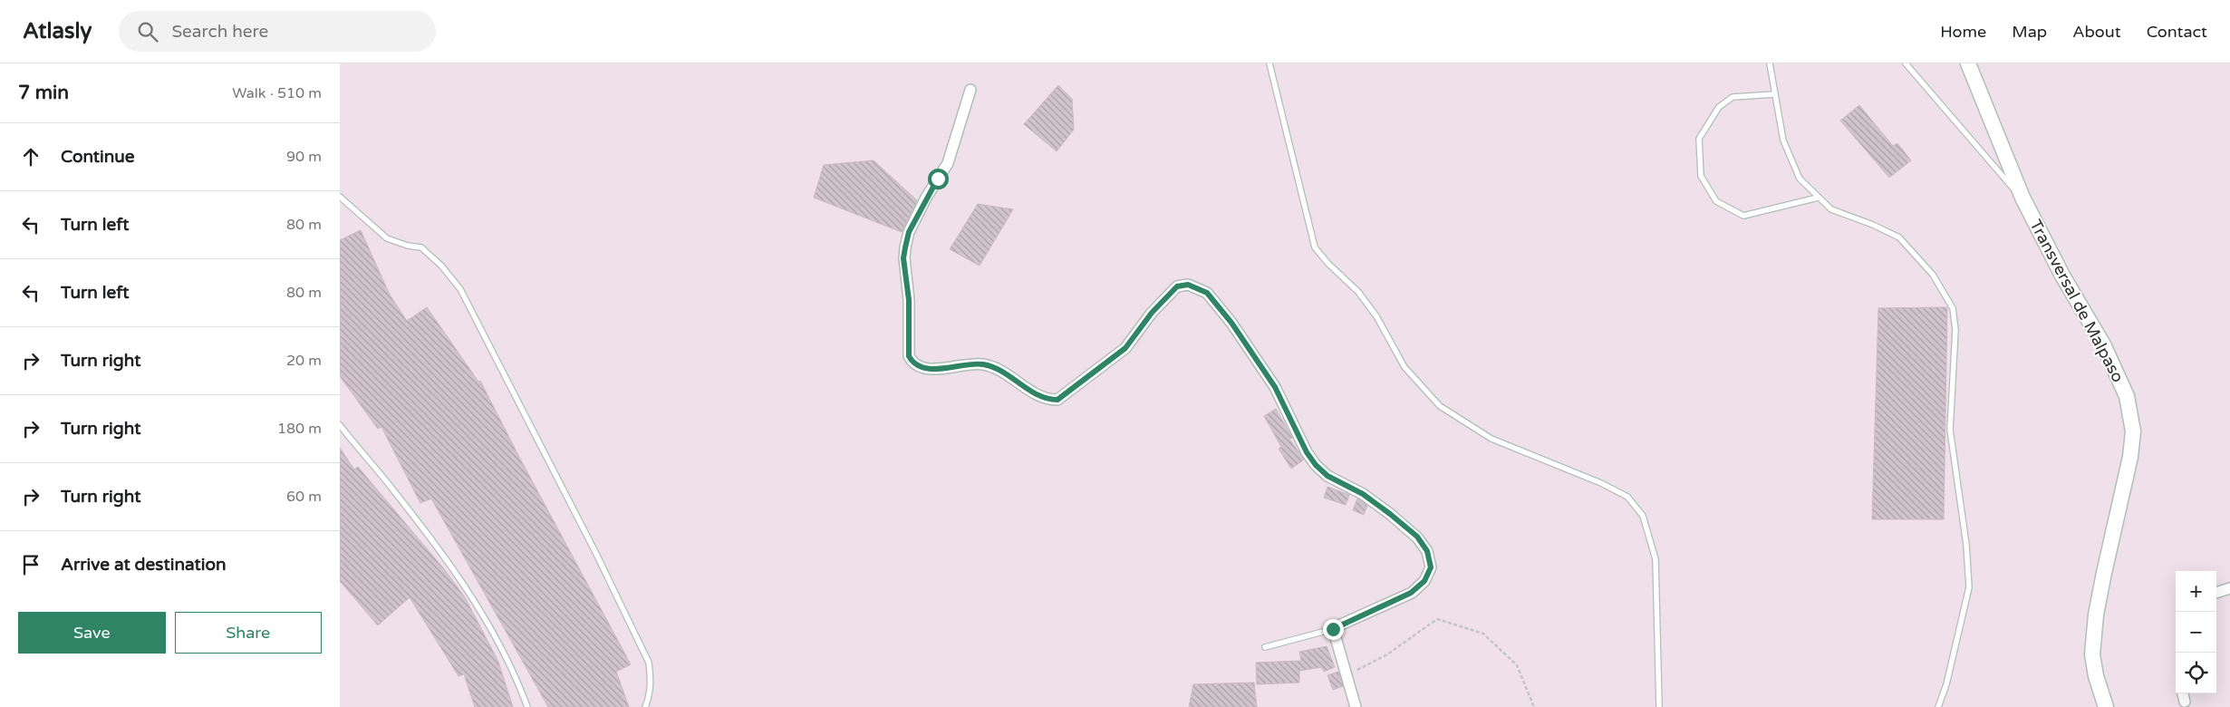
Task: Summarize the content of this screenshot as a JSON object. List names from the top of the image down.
{
  "streets": {
    "main road": ["Transversal de Malpaso"]
  },
  "page": {
    "header": "Atlasly",
    "search": "Search here",
    "nav": [
      "Home",
      "Map",
      "About",
      "Contact"
    ],
    "heading": ["7 min", "Walk · 510 m"],
    "list": [
      ["Continue", "90 m"],
      ["Turn left", "80 m"],
      ["Turn left", "80 m"],
      ["Turn right", "20 m"],
      ["Turn right", "180 m"],
      ["Turn right", "60 m"],
      "Arrive at destination"
    ],
    "map_buttons": ["+", "−"],
    "buttons": ["Save", "Share"]
  }
}
